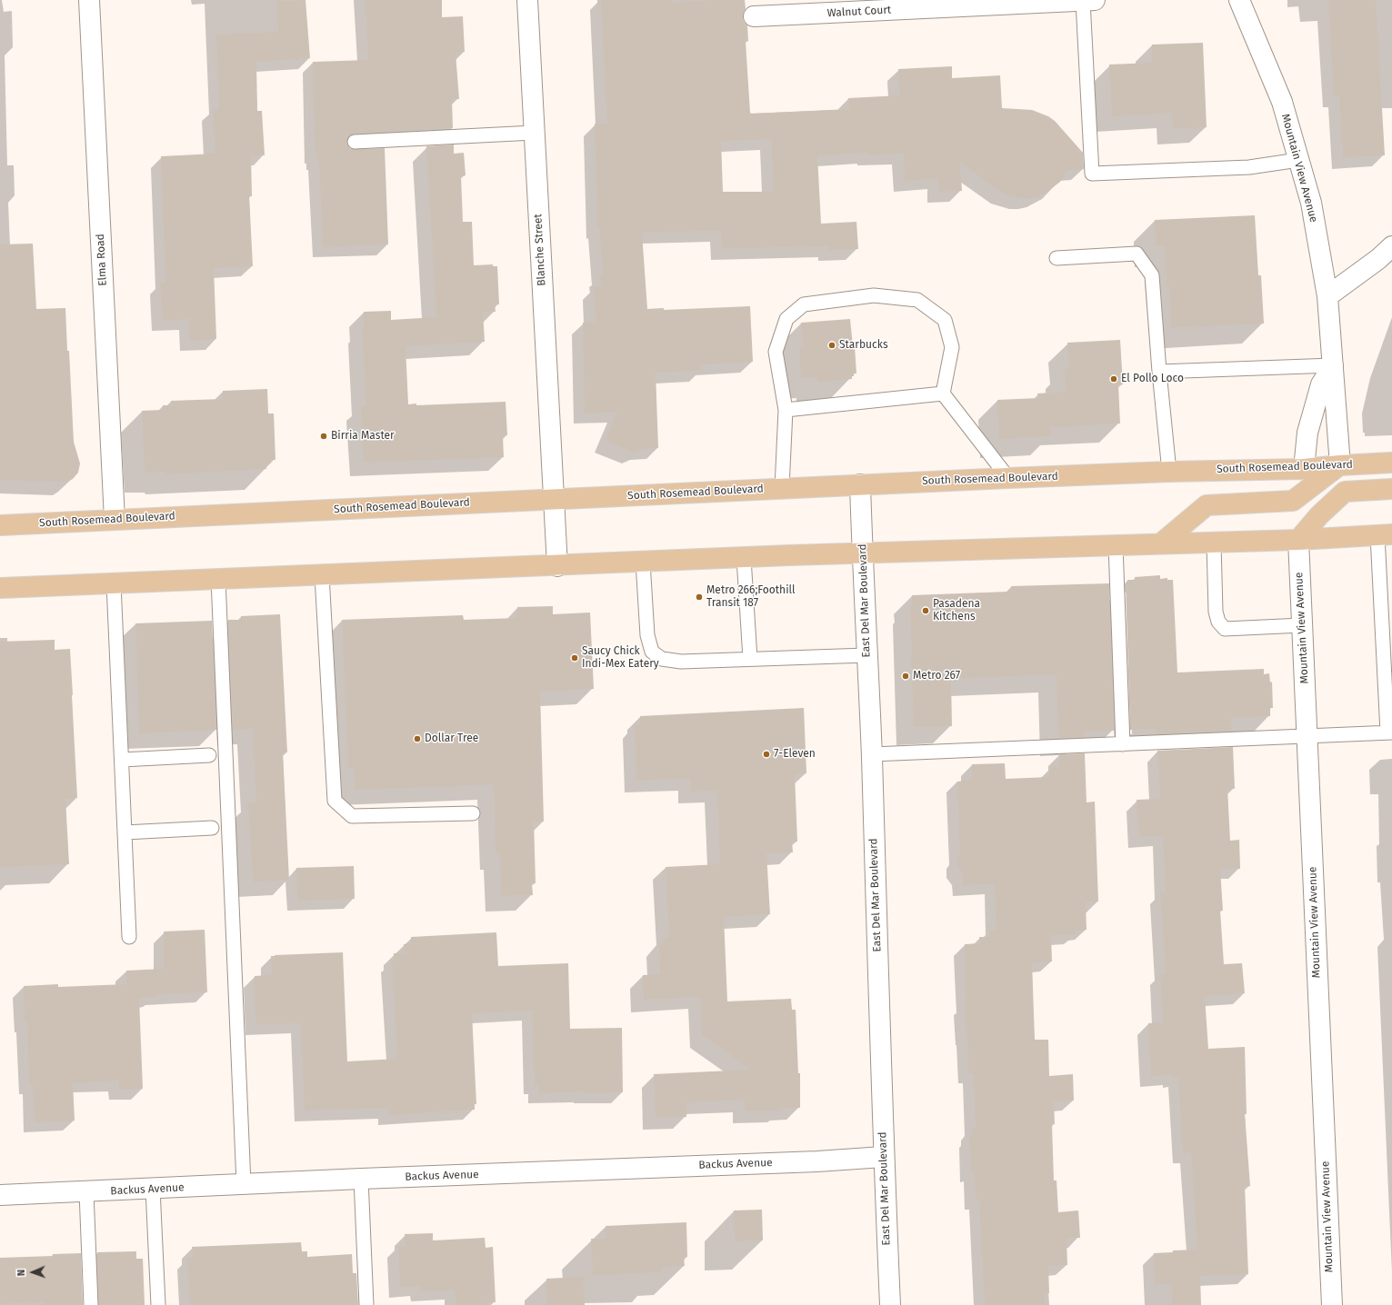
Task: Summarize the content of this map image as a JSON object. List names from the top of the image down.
{
  "streets": {
    "main road": ["South Rosemead Boulevard"],
    "street": [
      "Walnut Court",
      "Mountain View Avenue",
      "Blanche Street",
      "Elma Road",
      "East Del Mar Boulevard",
      "Backus Avenue"
    ]
  },
  "crossings": [
    ["Mountain View Avenue", "South Rosemead Boulevard"],
    ["Blanche Street", "South Rosemead Boulevard"],
    ["Elma Road", "South Rosemead Boulevard"],
    ["South Rosemead Boulevard", "East Del Mar Boulevard"],
    ["East Del Mar Boulevard", "Backus Avenue"]
  ],
  "places": [
    "Starbucks",
    "El Pollo Loco",
    "Birria Master",
    "Metro 266;Foothill Transit 187",
    "Pasadena Kitchens",
    "Saucy Chick Indi-Mex Eatery",
    "Metro 267",
    "Dollar Tree",
    "7-Eleven"
  ],
  "north": "left"
}
